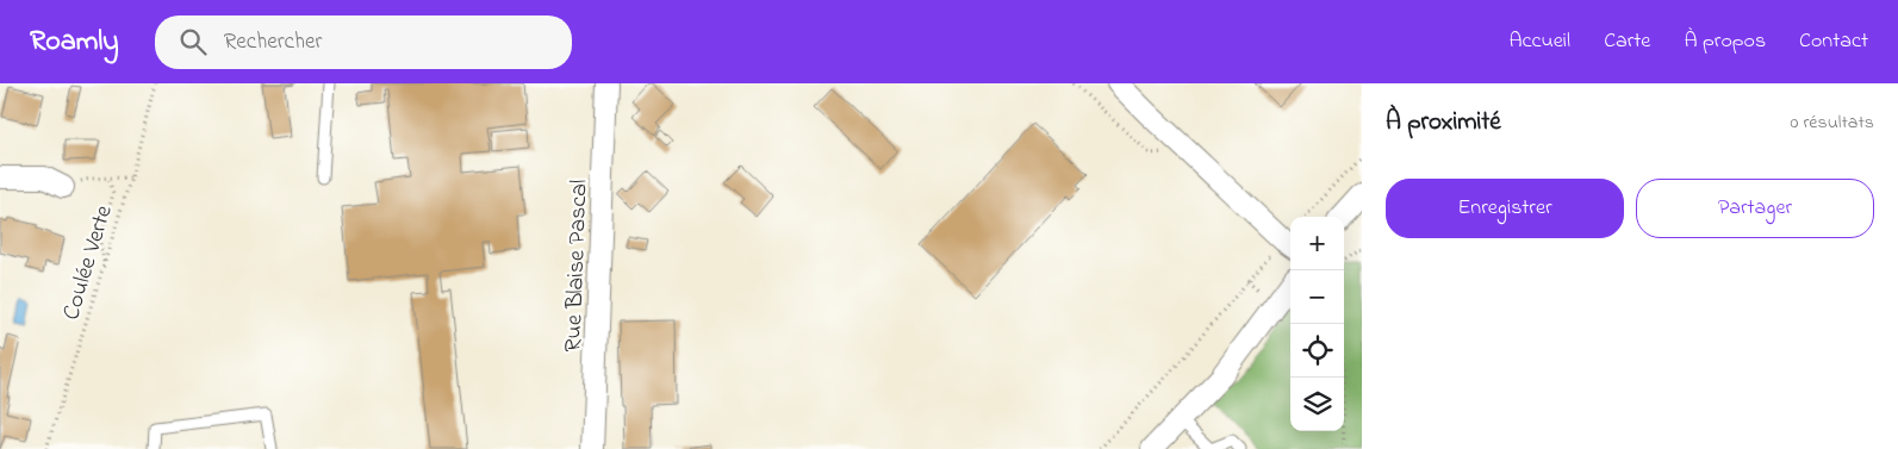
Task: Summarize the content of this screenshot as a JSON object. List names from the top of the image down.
{
  "streets": {
    "street": ["Rue Blaise Pascal"],
    "path": ["Coulée Verte"]
  },
  "page": {
    "header": "Roamly",
    "search": "Rechercher",
    "nav": [
      "Accueil",
      "Carte",
      "À propos",
      "Contact"
    ],
    "heading": ["À proximité", "0 résultats"],
    "buttons": ["Enregistrer", "Partager"],
    "map_buttons": ["+", "−"]
  }
}
